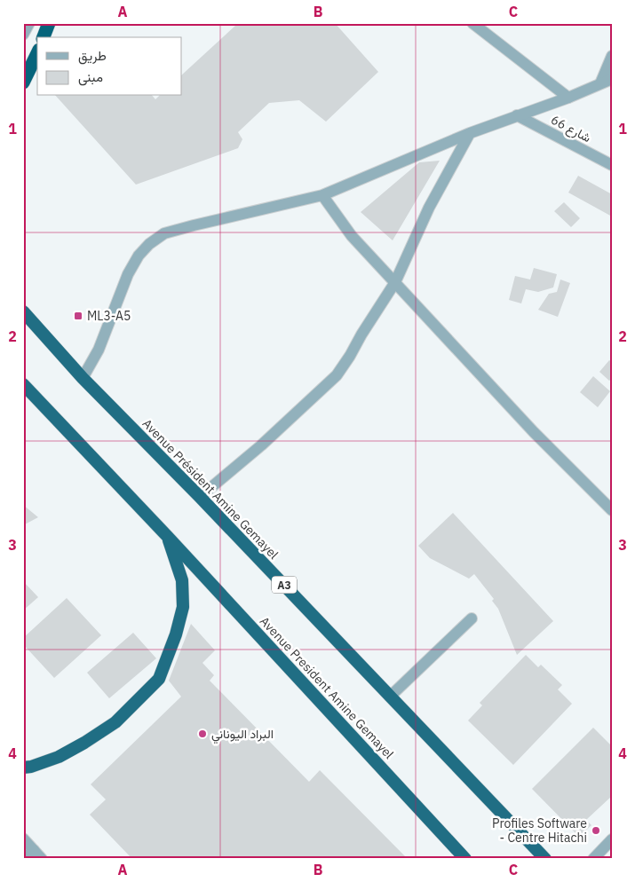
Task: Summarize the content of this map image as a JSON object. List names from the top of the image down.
{
  "streets": {
    "highway": ["Avenue Président Amine Gemayel", "A3", "Avenue President Amine Gemayel"],
    "street": ["شارع 66"]
  },
  "places": {
    "transit": ["ML3-A5"],
    "other": ["البراد اليوناني", "Profiles Software - Centre Hitachi"]
  },
  "legend": ["طريق", "مبنى"],
  "grid": {
    "columns": ["A", "B", "C"],
    "rows": [
      "1",
      "2",
      "3",
      "4"
    ]
  }
}
